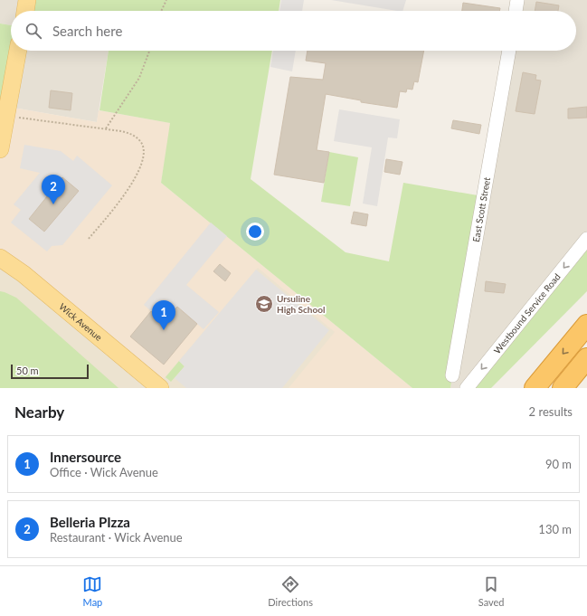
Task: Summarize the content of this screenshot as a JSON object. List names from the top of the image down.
{
  "streets": {
    "main road": ["Wick Avenue"],
    "street": ["East Scott Street", "Westbound Service Road"]
  },
  "one_way": ["Westbound Service Road"],
  "places": {
    "school or university": ["Ursuline High School"]
  },
  "scale_bar": "50 m",
  "page": {
    "search": "Search here",
    "pins": ["2", "1"],
    "scale": "50 m",
    "heading": ["Nearby", "2 results"],
    "list": [
      {
        "mark": "1",
        "name": "Innersource",
        "note": "Office · Wick Avenue",
        "value": "90 m"
      },
      {
        "mark": "2",
        "name": "Belleria PIzza",
        "note": "Restaurant · Wick Avenue",
        "value": "130 m"
      }
    ],
    "nav": ["Map", "Directions", "Saved"]
  }
}
